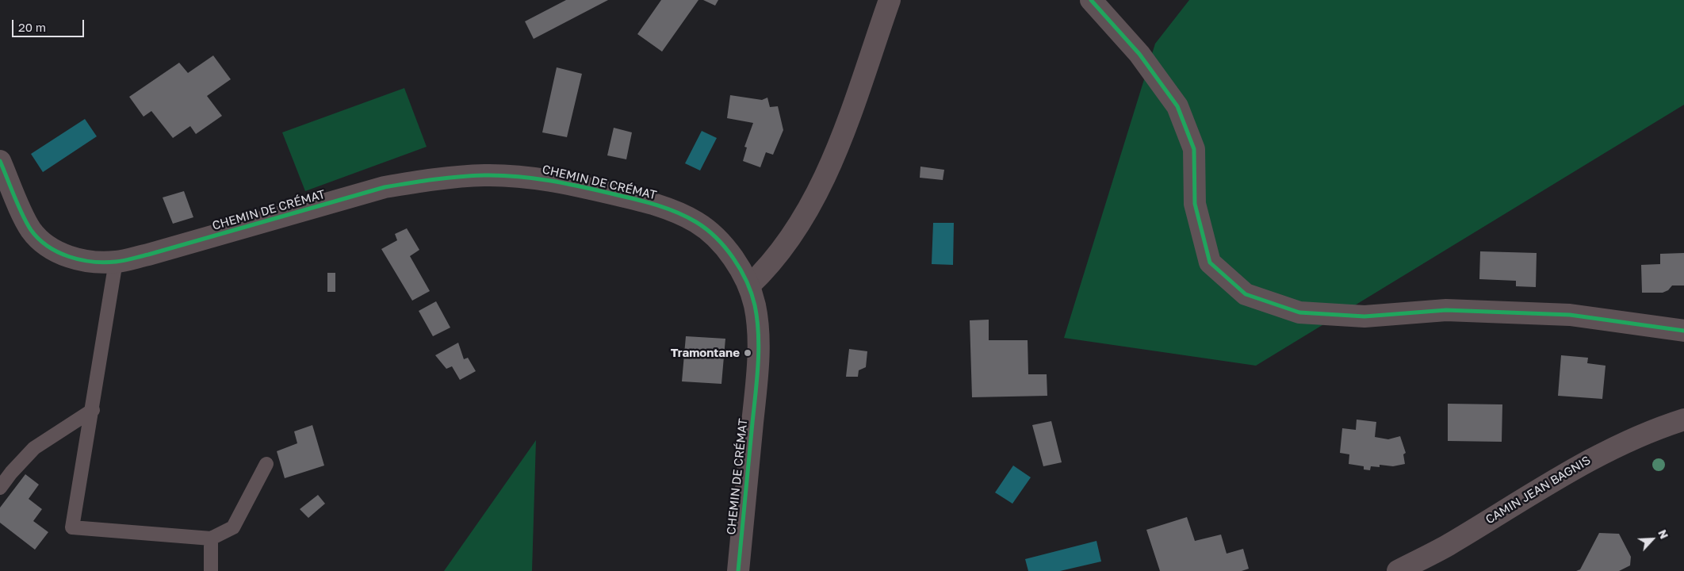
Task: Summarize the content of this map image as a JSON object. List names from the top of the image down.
{
  "streets": {
    "street": ["CHEMIN DE CRÉMAT", "CAMIN JEAN BAGNIS"]
  },
  "places": ["Tramontane"],
  "scale_bar": "20 m",
  "north": "top right"
}
